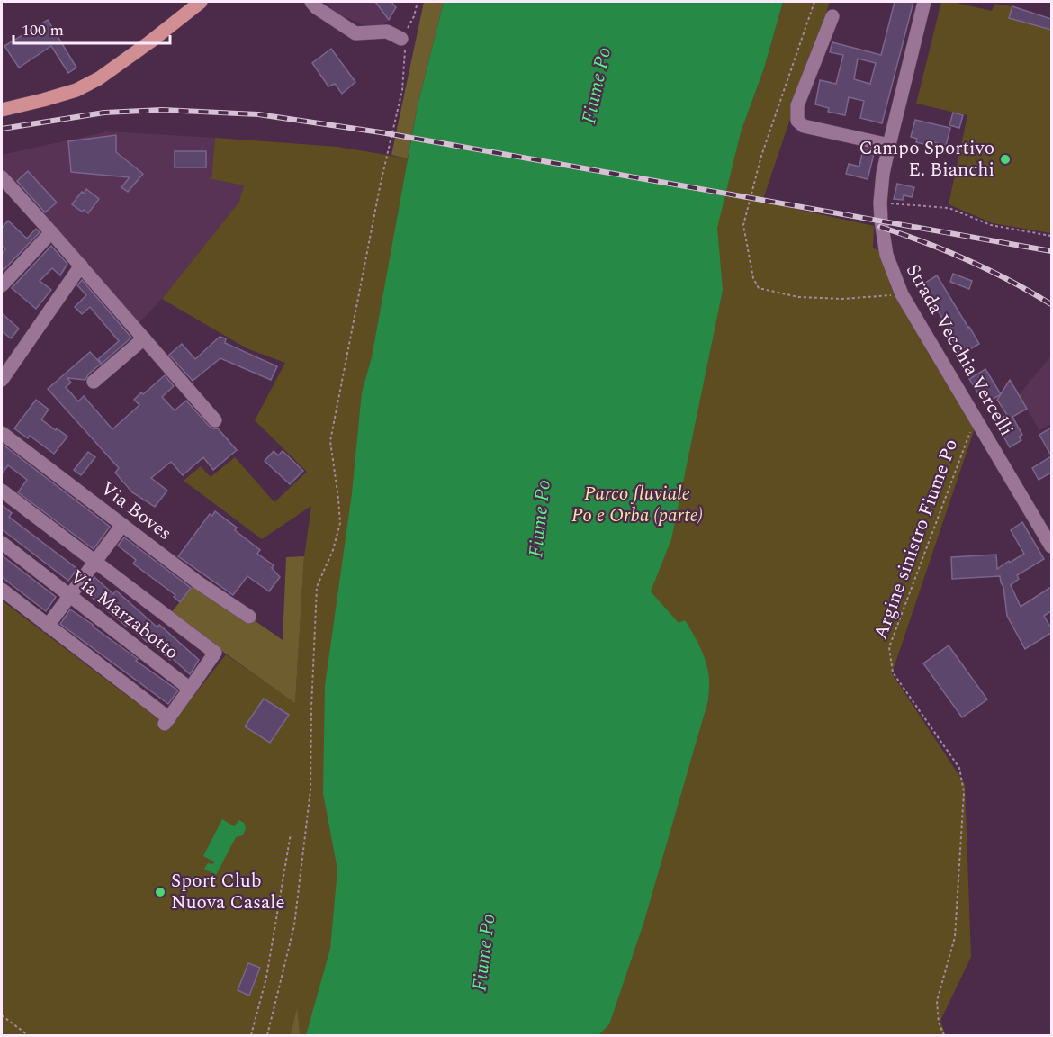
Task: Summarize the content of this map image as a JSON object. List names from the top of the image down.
{
  "streets": {
    "street": ["Strada Vecchia Vercelli", "Via Boves", "Via Marzabotto"],
    "path": ["Argine sinistro Fiume Po"]
  },
  "crossings": [
    ["Strada Vecchia Vercelli", "Argine sinistro Fiume Po"]
  ],
  "water": ["Fiume Po"],
  "parks": ["Parco fluviale Po e Orba (parte)"],
  "places": ["Campo Sportivo E. Bianchi", "Sport Club Nuova Casale"],
  "scale_bar": "100 m"
}
